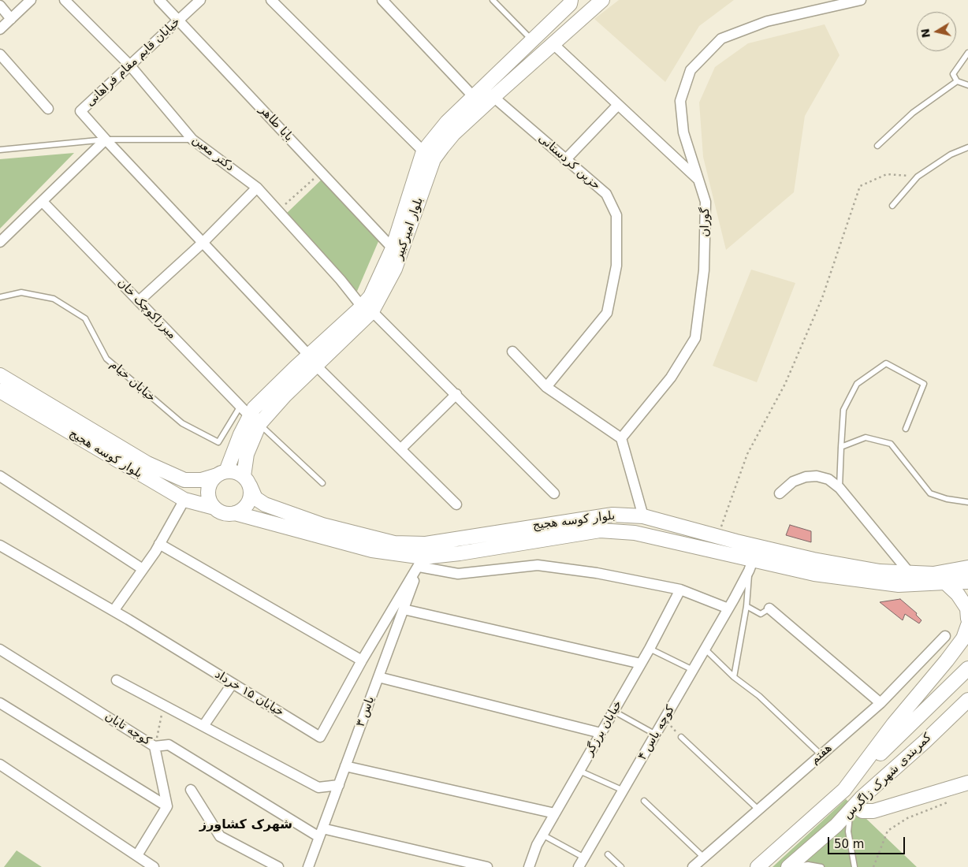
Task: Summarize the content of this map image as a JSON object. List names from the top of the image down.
{
  "streets": {
    "street": [
      "خیابان قایم مقام فراهانی",
      "بابا طاهر",
      "دکتر معین",
      "حزین کردستانی",
      "گوران",
      "بلوار امیرکبیر",
      "میرزاکوچک خان",
      "بلوار کوسه هجیج",
      "خیابان ۱۵ خرداد",
      "یاس ۳",
      "خیابان برزگر",
      "کوچه تابان",
      "کوچه یاس ۴",
      "هفتم",
      "کمربندی شهرک زاگرس"
    ],
    "lane": ["خیابان خیام"]
  },
  "crossings": [
    ["خیابان قایم مقام فراهانی", "بابا طاهر"],
    ["خیابان قایم مقام فراهانی", "دکتر معین"],
    ["بابا طاهر", "بلوار امیرکبیر"],
    ["دکتر معین", "بلوار امیرکبیر"],
    ["حزین کردستانی", "بلوار امیرکبیر"],
    ["بلوار امیرکبیر", "میرزاکوچک خان"],
    ["بلوار امیرکبیر", "بلوار کوسه هجیج"],
    ["میرزاکوچک خان", "خیابان خیام"],
    ["بلوار کوسه هجیج", "خیابان ۱۵ خرداد"],
    ["بلوار کوسه هجیج", "یاس ۳"],
    ["بلوار کوسه هجیج", "کوچه یاس ۴"],
    ["خیابان ۱۵ خرداد", "یاس ۳"]
  ],
  "districts": ["شهرک کشاورز"],
  "scale_bar": "50 m",
  "north": "left"
}
